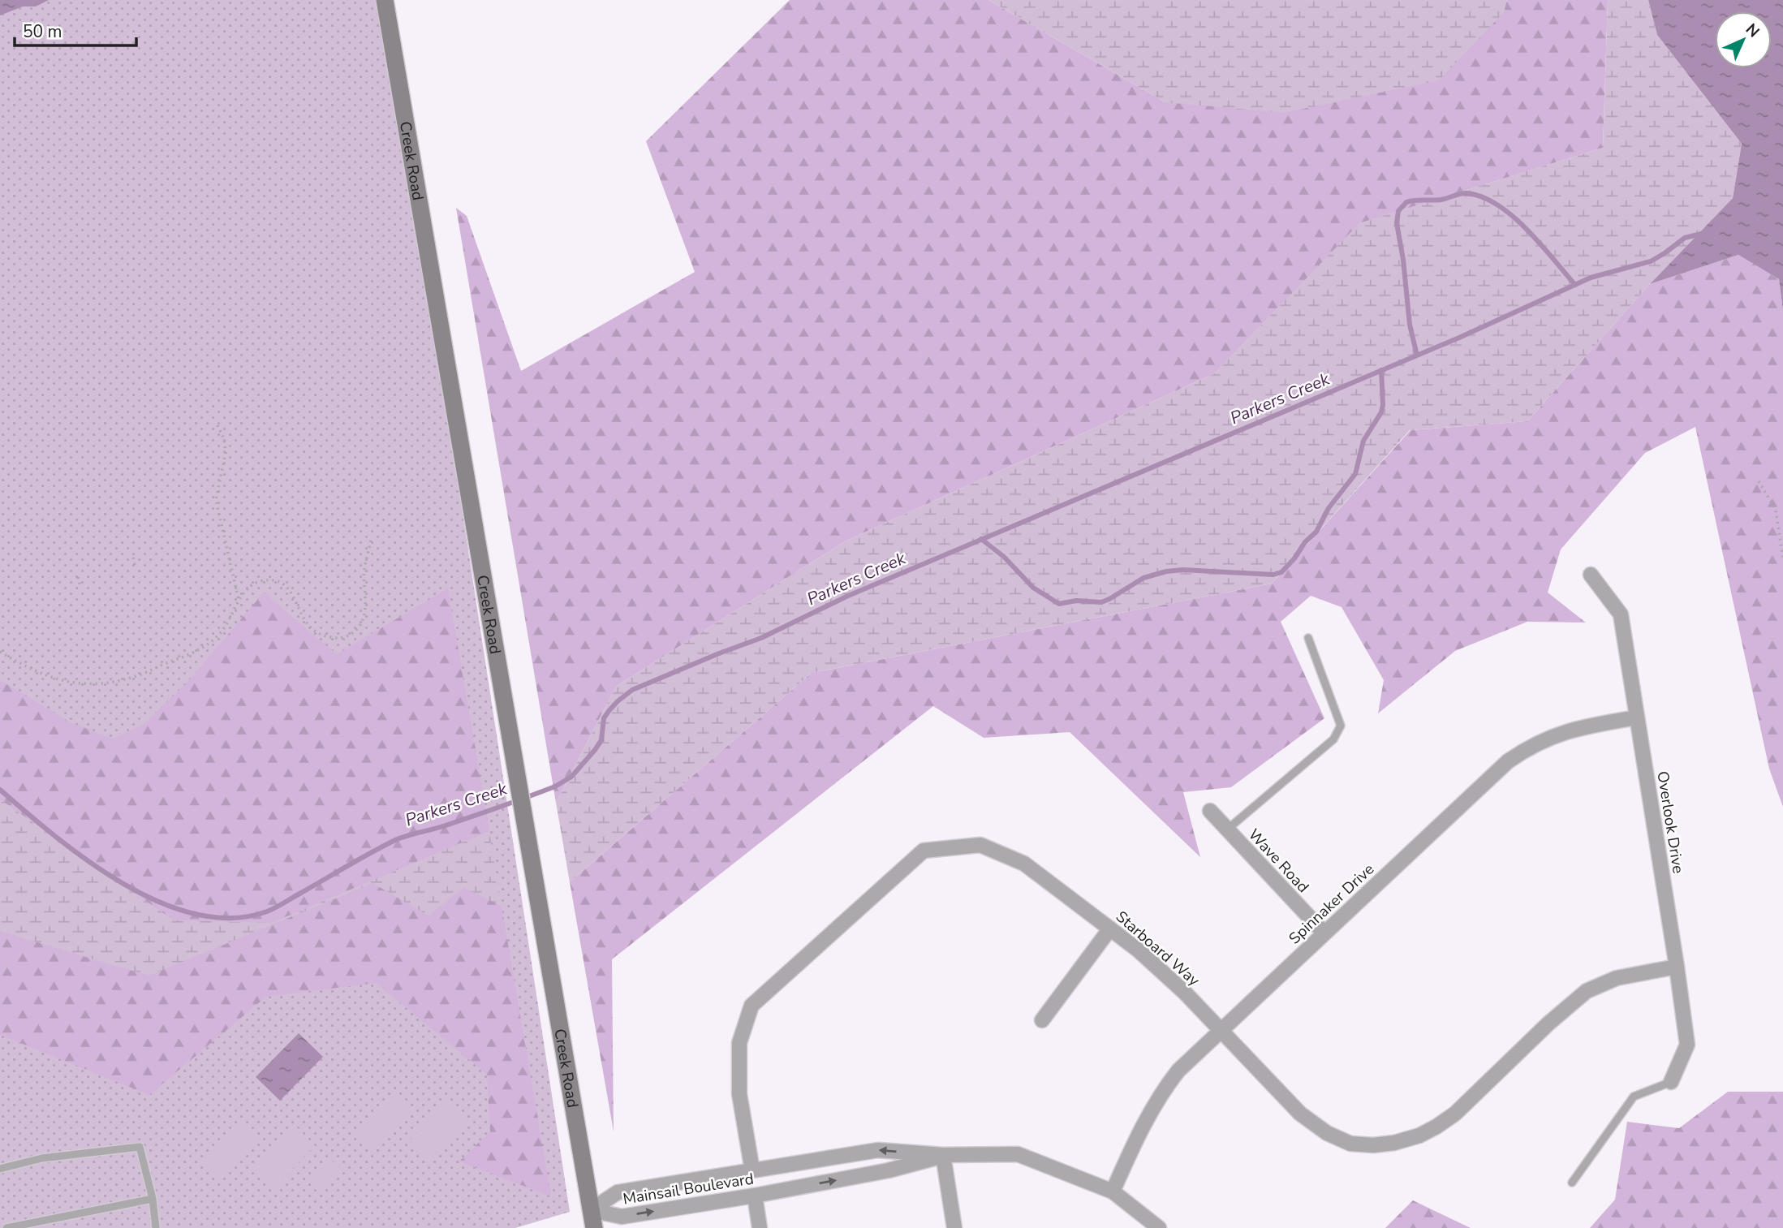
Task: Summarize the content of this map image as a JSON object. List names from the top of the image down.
{
  "streets": {
    "main road": ["Creek Road"],
    "street": [
      "Overlook Drive",
      "Wave Road",
      "Spinnaker Drive",
      "Starboard Way",
      "Mainsail Boulevard"
    ]
  },
  "crossings": [
    ["Creek Road", "Mainsail Boulevard"],
    ["Overlook Drive", "Spinnaker Drive"],
    ["Overlook Drive", "Starboard Way"],
    ["Wave Road", "Spinnaker Drive"],
    ["Spinnaker Drive", "Starboard Way"],
    ["Spinnaker Drive", "Mainsail Boulevard"],
    ["Starboard Way", "Mainsail Boulevard"]
  ],
  "water": ["Parkers Creek"],
  "scale_bar": "50 m",
  "north": "top right"
}
